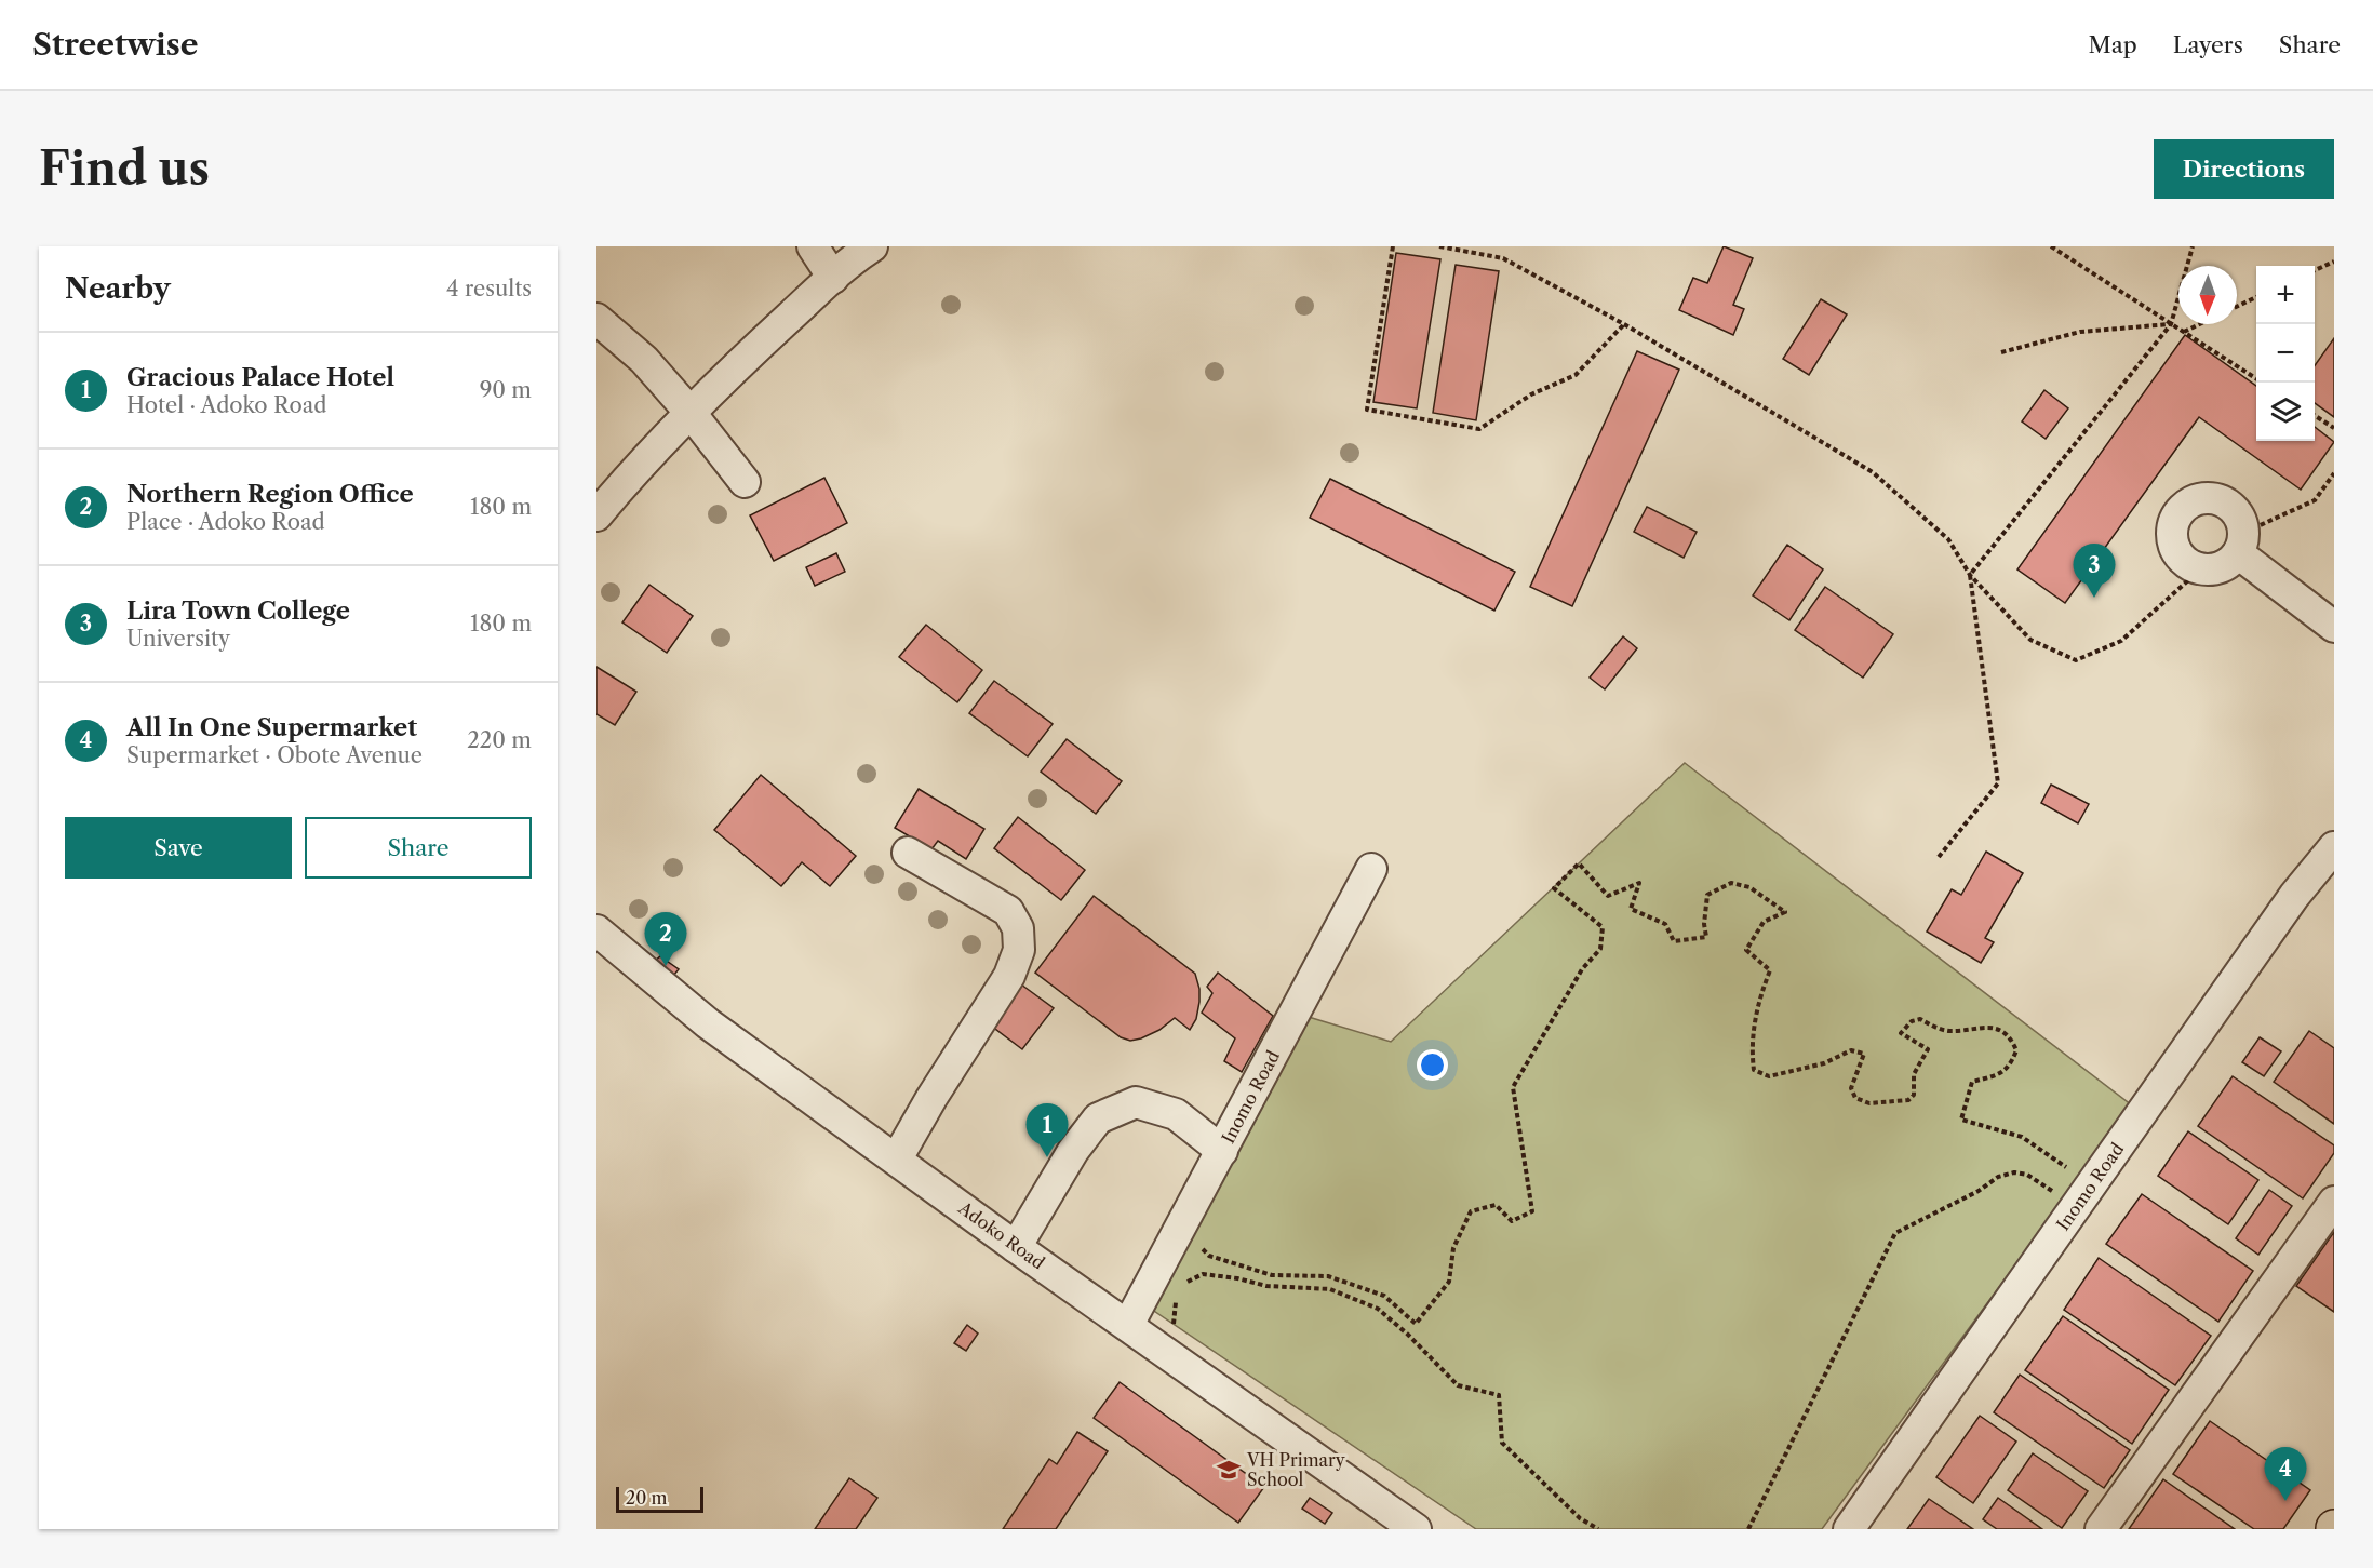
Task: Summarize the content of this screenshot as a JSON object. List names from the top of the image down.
{
  "streets": {
    "street": ["Inomo Road", "Adoko Road"]
  },
  "crossings": [
    ["Inomo Road", "Adoko Road"]
  ],
  "places": {
    "school or university": ["VH Primary School"]
  },
  "scale_bar": "20 m",
  "north": "bottom",
  "page": {
    "header": "Streetwise",
    "nav": ["Map", "Layers", "Share"],
    "buttons": [
      "Directions",
      ["Save", "Share"]
    ],
    "title": "Find us",
    "heading": ["Nearby", "4 results"],
    "map_buttons": ["+", "−"],
    "list": [
      {
        "mark": "1",
        "name": "Gracious Palace Hotel",
        "note": "Hotel · Adoko Road",
        "value": "90 m"
      },
      {
        "mark": "2",
        "name": "Northern Region Office",
        "note": "Place · Adoko Road",
        "value": "180 m"
      },
      {
        "mark": "3",
        "name": "Lira Town College",
        "note": "University",
        "value": "180 m"
      },
      {
        "mark": "4",
        "name": "All In One Supermarket",
        "note": "Supermarket · Obote Avenue",
        "value": "220 m"
      }
    ],
    "pins": [
      "3",
      "2",
      "1",
      "4"
    ],
    "scale": "20 m"
  }
}
